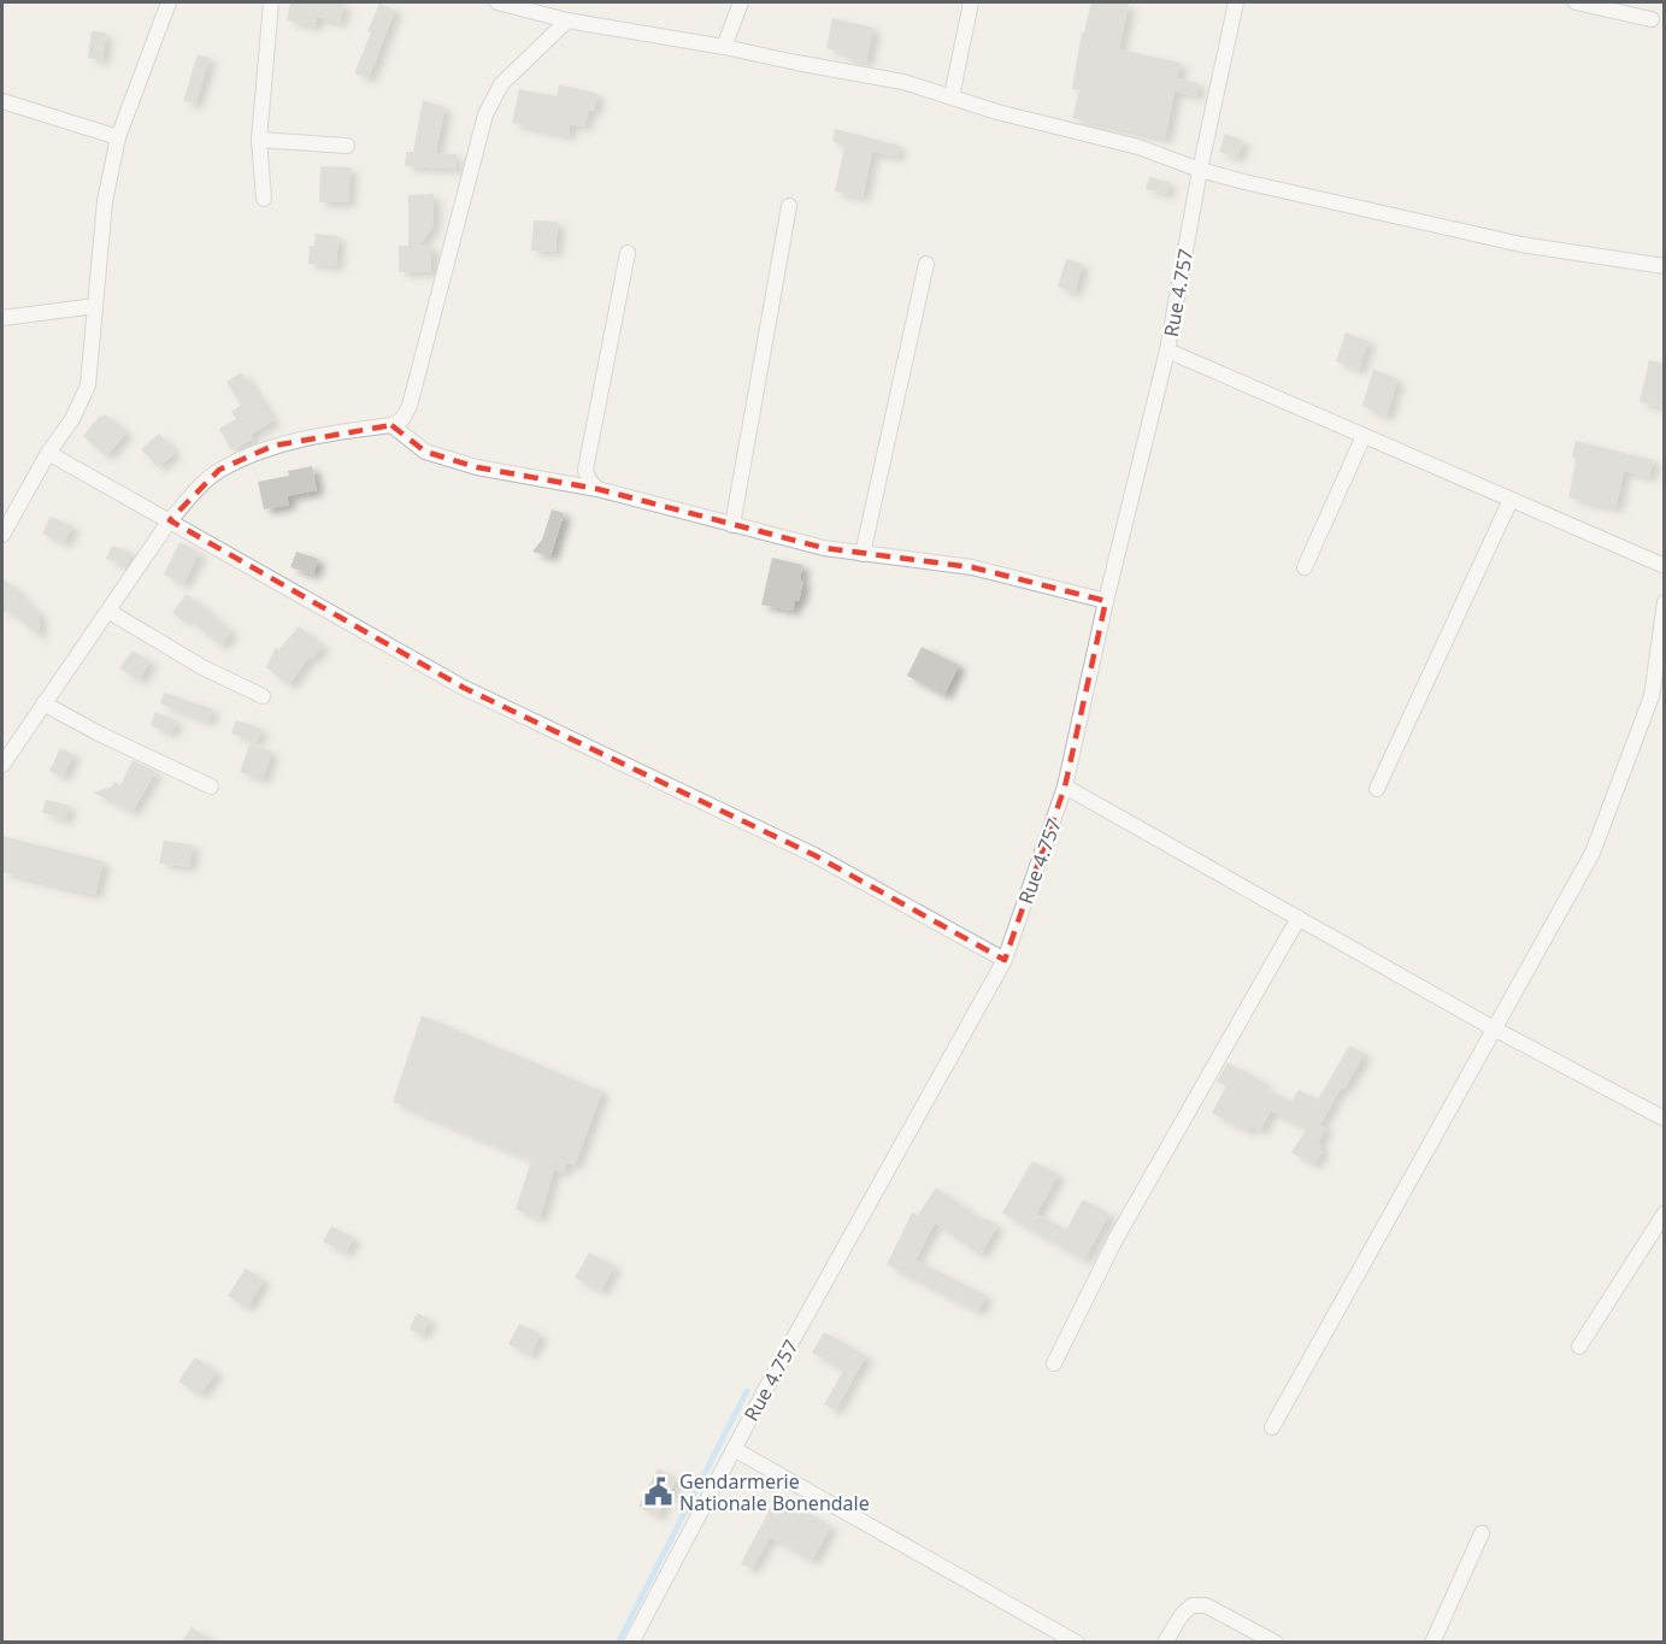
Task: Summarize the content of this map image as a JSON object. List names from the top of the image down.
{
  "streets": {
    "street": ["Rue 4.757"]
  },
  "places": {
    "public building": ["Gendarmerie Nationale Bonendale"]
  }
}
